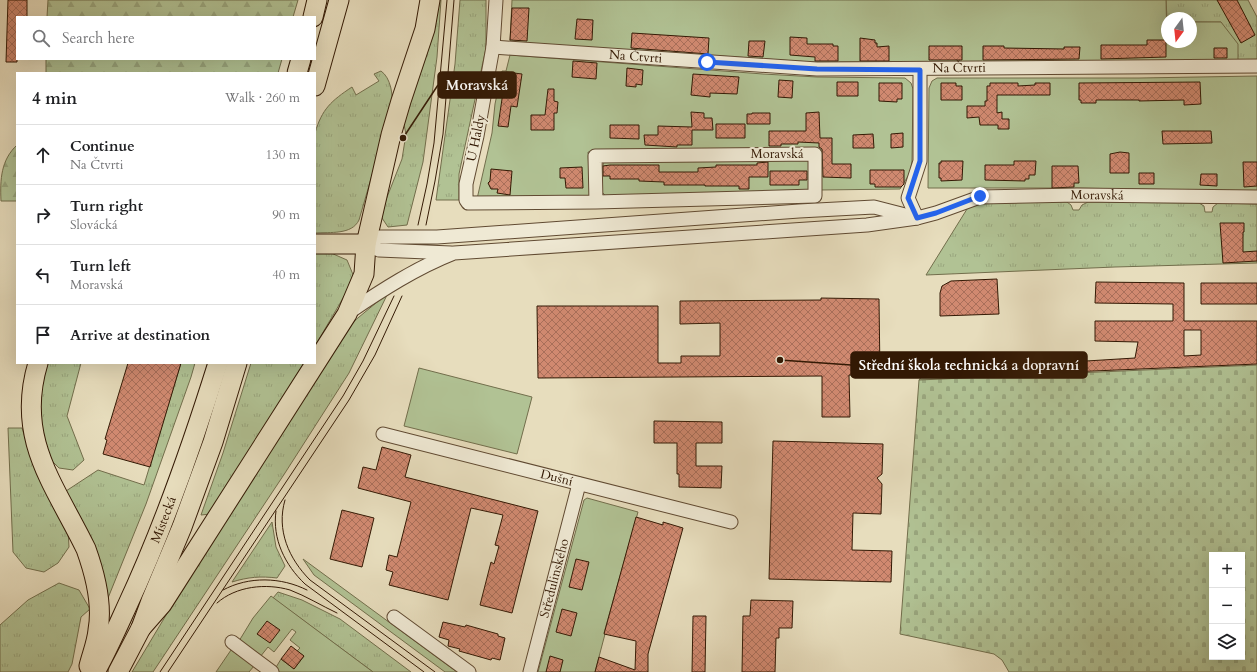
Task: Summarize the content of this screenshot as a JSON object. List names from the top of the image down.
{
  "streets": {
    "highway": ["Místecká"],
    "street": [
      "Na Čtvrti",
      "U Haldy",
      "Moravská",
      "Dušní",
      "Středulinského"
    ]
  },
  "crossings": [
    ["Na Čtvrti", "U Haldy"],
    ["U Haldy", "Moravská"],
    ["Dušní", "Středulinského"]
  ],
  "places": ["Moravská", "Střední škola technická a dopravní"],
  "north": "bottom",
  "page": {
    "search": "Search here",
    "heading": ["4 min", "Walk · 260 m"],
    "list": [
      ["Continue", "Na Čtvrti", "130 m"],
      ["Turn right", "Slovácká", "90 m"],
      ["Turn left", "Moravská", "40 m"],
      "Arrive at destination"
    ],
    "map_buttons": ["+", "−"]
  }
}
